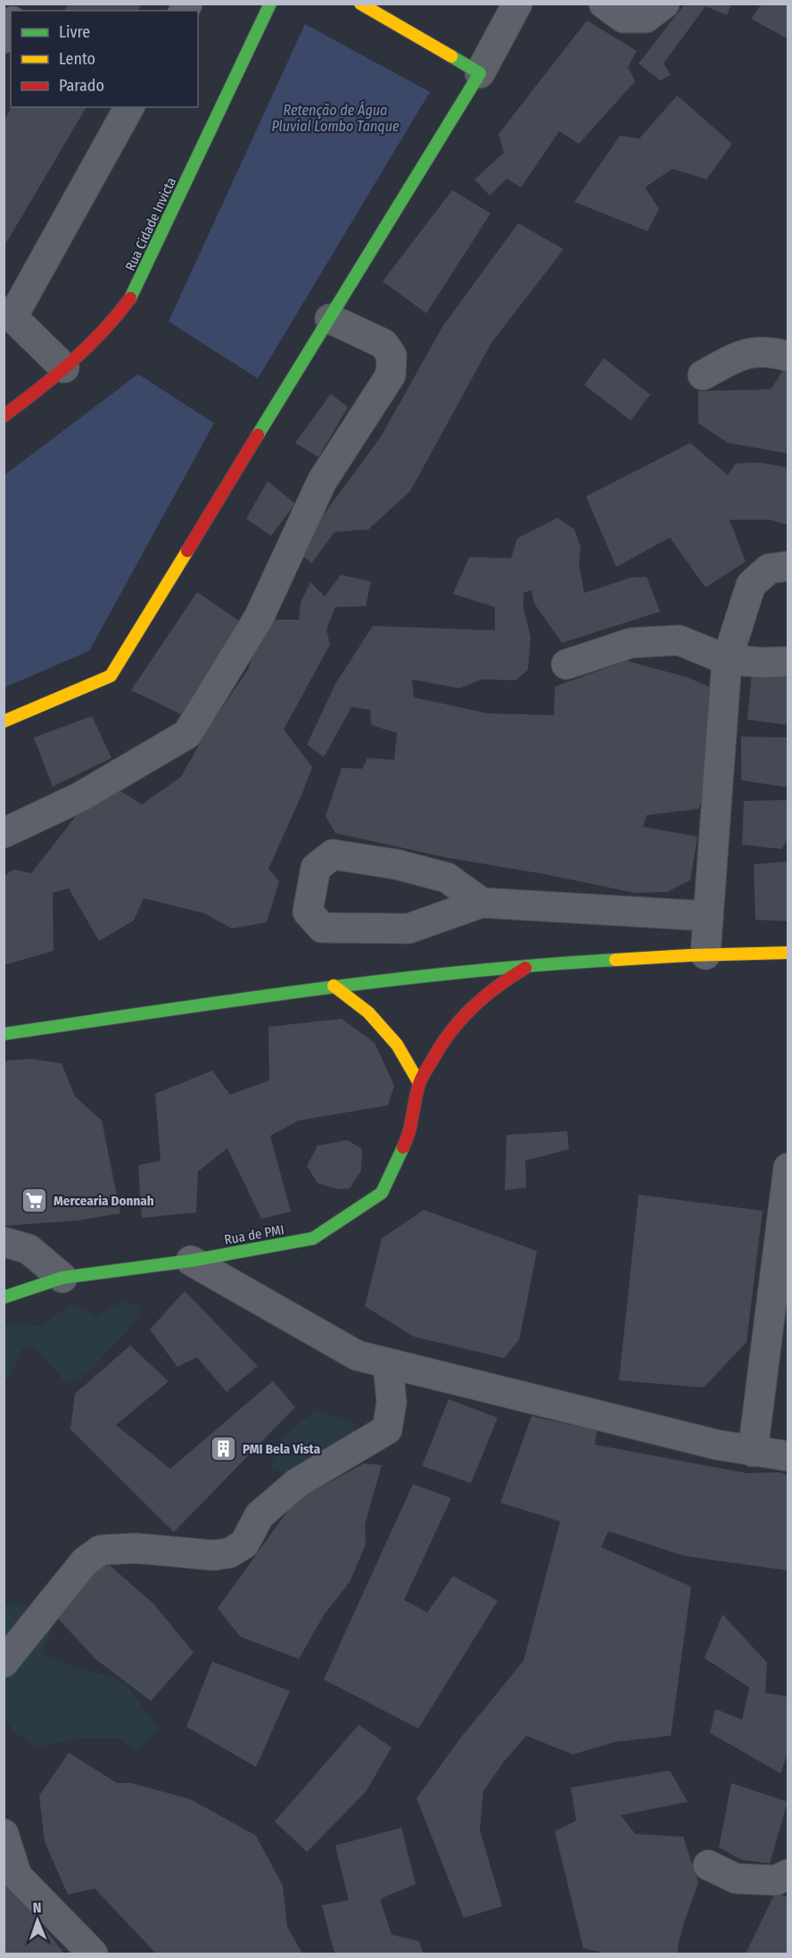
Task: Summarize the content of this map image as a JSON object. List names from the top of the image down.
{
  "streets": {
    "street": ["Rua Cidade Invicta", "Rua de PMI"]
  },
  "water": ["Retenção de Água Pluvial Lombo Tanque"],
  "places": {
    "supermarket": ["Mercearia Donnah"],
    "building": ["PMI Bela Vista"]
  },
  "legend": ["Livre", "Lento", "Parado"],
  "north": "top"
}
